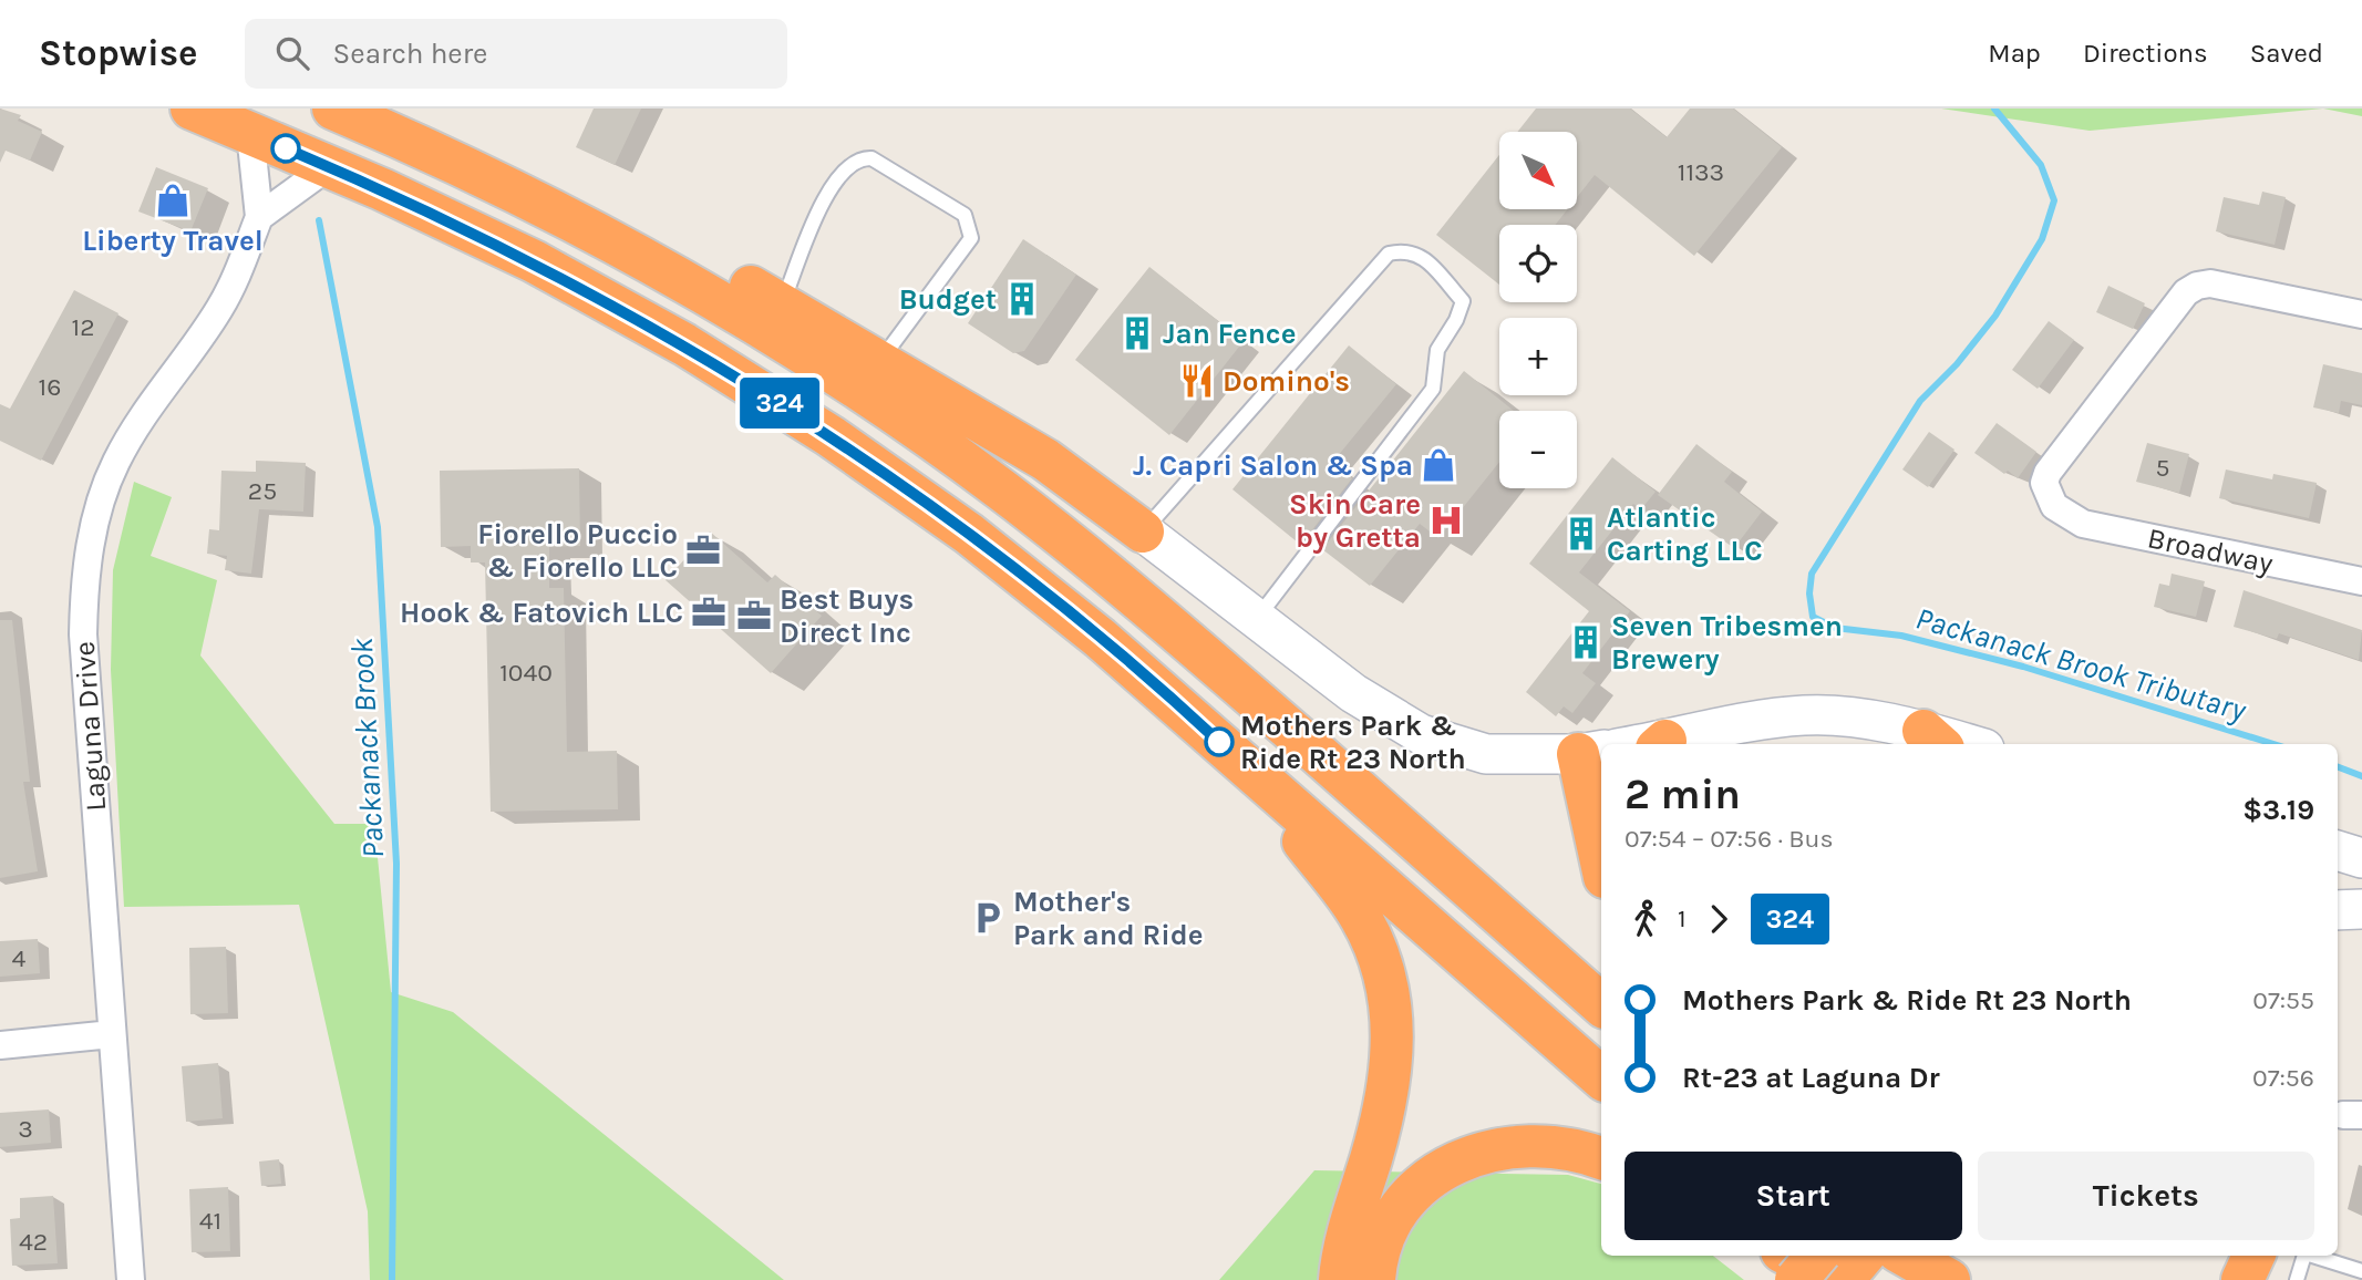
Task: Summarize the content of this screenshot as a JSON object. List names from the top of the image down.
{
  "streets": {
    "street": ["Broadway", "Laguna Drive"]
  },
  "water": ["Packanack Brook Tributary", "Packanack Brook"],
  "places": {
    "shop": ["Liberty Travel", "J. Capri Salon & Spa"],
    "building": [
      "Budget",
      "Jan Fence",
      "Atlantic Carting LLC",
      "Seven Tribesmen Brewery"
    ],
    "restaurant": ["Domino's"],
    "hospital": ["Skin Care by Gretta"],
    "office": ["Fiorello Puccio & Fiorello LLC", "Hook & Fatovich LLC", "Best Buys Direct Inc"],
    "other": ["Mothers Park & Ride Rt 23 North"],
    "parking": ["Mother's Park and Ride"]
  },
  "lines": ["bus line 324"],
  "house_numbers": [
    "1133",
    "12",
    "16",
    "5",
    "25",
    "1040",
    "4",
    "3",
    "41",
    "42"
  ],
  "north": "bottom right",
  "page": {
    "header": "Stopwise",
    "search": "Search here",
    "nav": ["Map", "Directions", "Saved"],
    "on_map": "324",
    "map_buttons": ["+", "−"],
    "heading": ["2 min", "07:54 – 07:56 · Bus", "$3.19"],
    "legs": ["1", "324"],
    "list": [
      {
        "name": "Mothers Park & Ride Rt 23 North",
        "value": "07:55"
      },
      {
        "name": "Rt-23 at Laguna Dr",
        "value": "07:56"
      }
    ],
    "buttons": ["Start", "Tickets"]
  }
}
